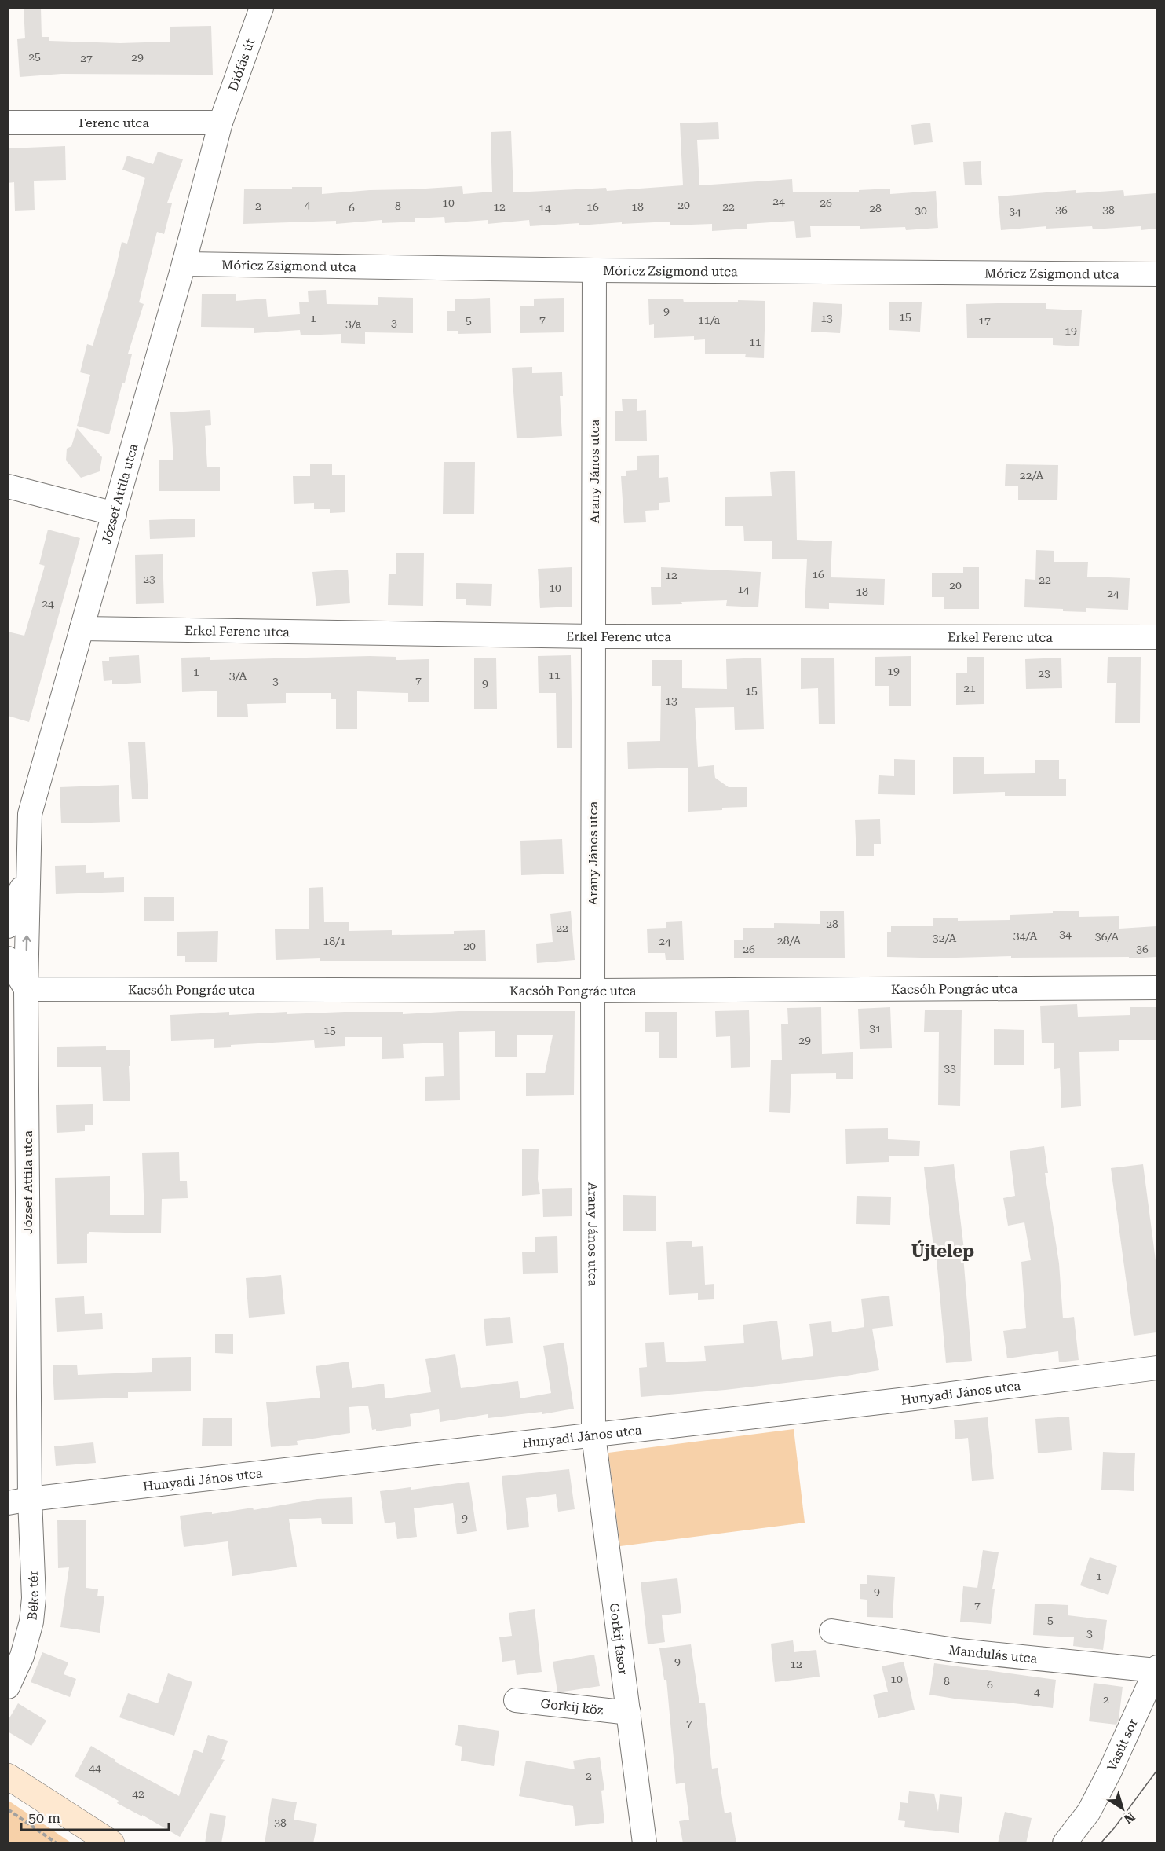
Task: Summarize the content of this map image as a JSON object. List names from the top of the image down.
{
  "streets": {
    "street": [
      "Diófás út",
      "Ferenc utca",
      "Móricz Zsigmond utca",
      "Arany János utca",
      "József Attila utca",
      "Erkel Ferenc utca",
      "Kacsóh Pongrác utca",
      "Hunyadi János utca",
      "Béke tér",
      "Gorkij fasor",
      "Mandulás utca",
      "Gorkij köz",
      "Vasút sor"
    ]
  },
  "crossings": [
    ["Diófás út", "Ferenc utca"],
    ["Diófás út", "József Attila utca"],
    ["Ferenc utca", "József Attila utca"],
    ["Móricz Zsigmond utca", "Arany János utca"],
    ["Móricz Zsigmond utca", "József Attila utca"],
    ["Arany János utca", "Erkel Ferenc utca"],
    ["Arany János utca", "Kacsóh Pongrác utca"],
    ["Arany János utca", "Hunyadi János utca"],
    ["Arany János utca", "Gorkij fasor"],
    ["József Attila utca", "Erkel Ferenc utca"],
    ["József Attila utca", "Kacsóh Pongrác utca"],
    ["József Attila utca", "Hunyadi János utca"],
    ["József Attila utca", "Béke tér"],
    ["Hunyadi János utca", "Béke tér"],
    ["Hunyadi János utca", "Gorkij fasor"],
    ["Gorkij fasor", "Gorkij köz"],
    ["Mandulás utca", "Vasút sor"]
  ],
  "districts": ["Újtelep"],
  "house_numbers": [
    "25",
    "29",
    "27",
    "24",
    "10",
    "26",
    "4",
    "20",
    "2",
    "8",
    "12",
    "16",
    "18",
    "22",
    "6",
    "14",
    "28",
    "36",
    "38",
    "30",
    "34",
    "9",
    "15",
    "1",
    "13",
    "7",
    "11/a",
    "5",
    "17",
    "3",
    "3/a",
    "19",
    "11",
    "22/A",
    "16",
    "12",
    "23",
    "22",
    "20",
    "10",
    "14",
    "18",
    "24",
    "24",
    "19",
    "1",
    "23",
    "11",
    "3/A",
    "7",
    "3",
    "9",
    "21",
    "15",
    "13",
    "28",
    "22",
    "34",
    "34/A",
    "36/A",
    "32/A",
    "28/A",
    "18/1",
    "24",
    "20",
    "26",
    "36",
    "31",
    "15",
    "29",
    "33",
    "9",
    "1",
    "9",
    "7",
    "5",
    "3",
    "9",
    "12",
    "10",
    "8",
    "6",
    "4",
    "2",
    "7",
    "44",
    "2",
    "42",
    "38"
  ],
  "scale_bar": "50 m",
  "north": "bottom right"
}
